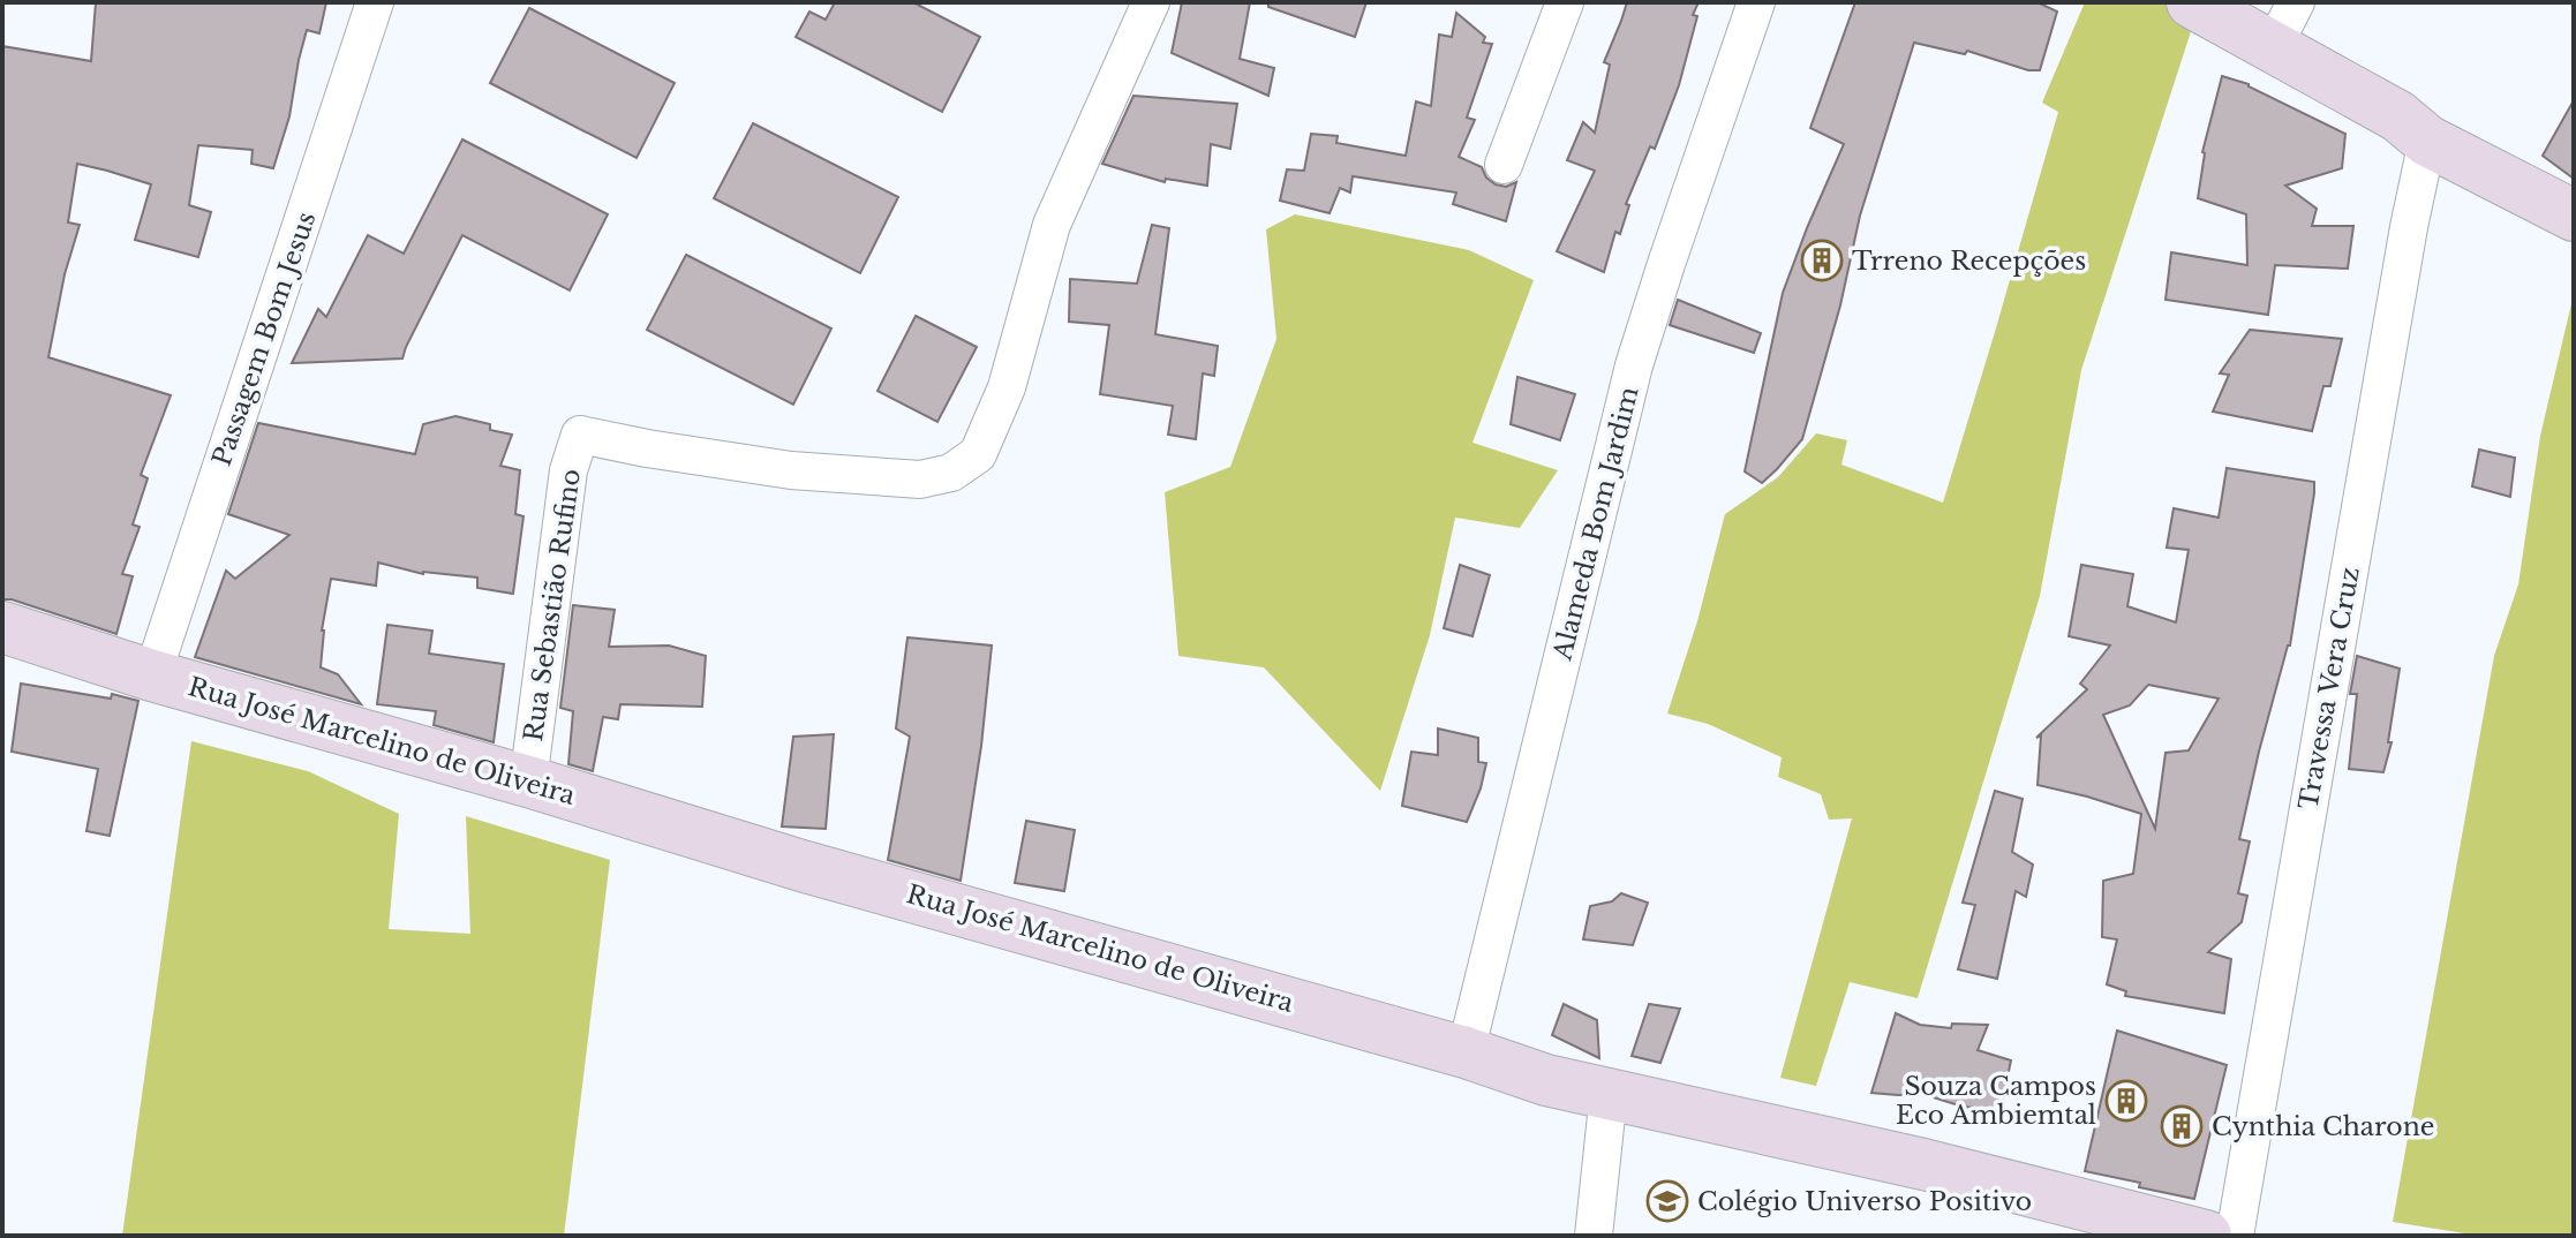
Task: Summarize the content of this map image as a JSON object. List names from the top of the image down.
{
  "streets": {
    "street": [
      "Passagem Bom Jesus",
      "Alameda Bom Jardim",
      "Rua Sebastião Rufino",
      "Travessa Vera Cruz",
      "Rua José Marcelino de Oliveira"
    ]
  },
  "crossings": [
    ["Passagem Bom Jesus", "Rua José Marcelino de Oliveira"],
    ["Alameda Bom Jardim", "Rua José Marcelino de Oliveira"],
    ["Rua Sebastião Rufino", "Rua José Marcelino de Oliveira"]
  ],
  "places": {
    "building": ["Trreno Recepções", "Souza Campos Eco Ambiemtal", "Cynthia Charone"],
    "school or university": ["Colégio Universo Positivo"]
  }
}
